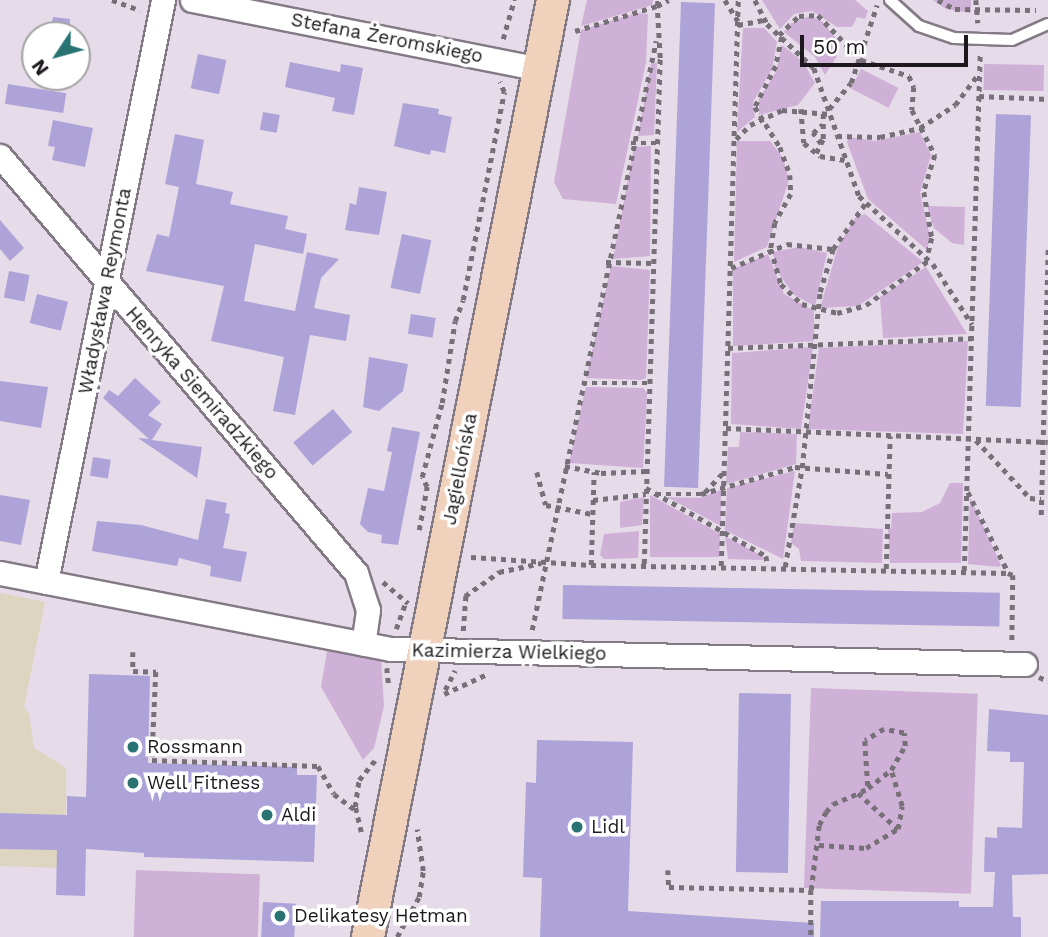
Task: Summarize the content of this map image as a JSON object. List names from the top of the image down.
{
  "streets": {
    "street": [
      "Stefana Żeromskiego",
      "Władysława Reymonta",
      "Henryka Siemiradzkiego",
      "Jagiellońska",
      "Kazimierza Wielkiego"
    ]
  },
  "crossings": [
    ["Stefana Żeromskiego", "Jagiellońska"],
    ["Władysława Reymonta", "Henryka Siemiradzkiego"],
    ["Władysława Reymonta", "Kazimierza Wielkiego"],
    ["Henryka Siemiradzkiego", "Kazimierza Wielkiego"],
    ["Jagiellońska", "Kazimierza Wielkiego"]
  ],
  "places": [
    "Rossmann",
    "Well Fitness",
    "Aldi",
    "Lidl",
    "Delikatesy Hetman"
  ],
  "scale_bar": "50 m",
  "north": "bottom left"
}
